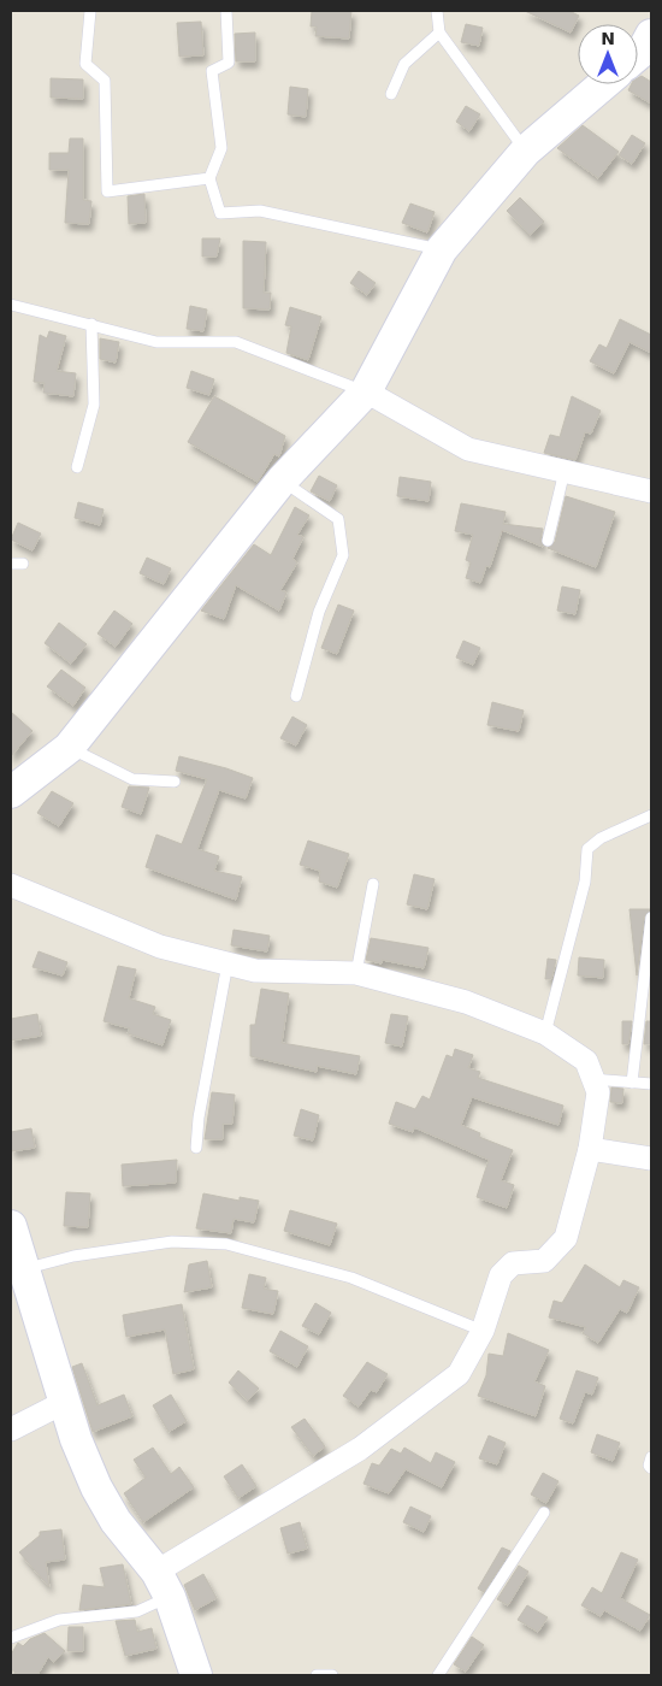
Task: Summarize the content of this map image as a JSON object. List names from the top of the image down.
{
  "north": "top"
}
